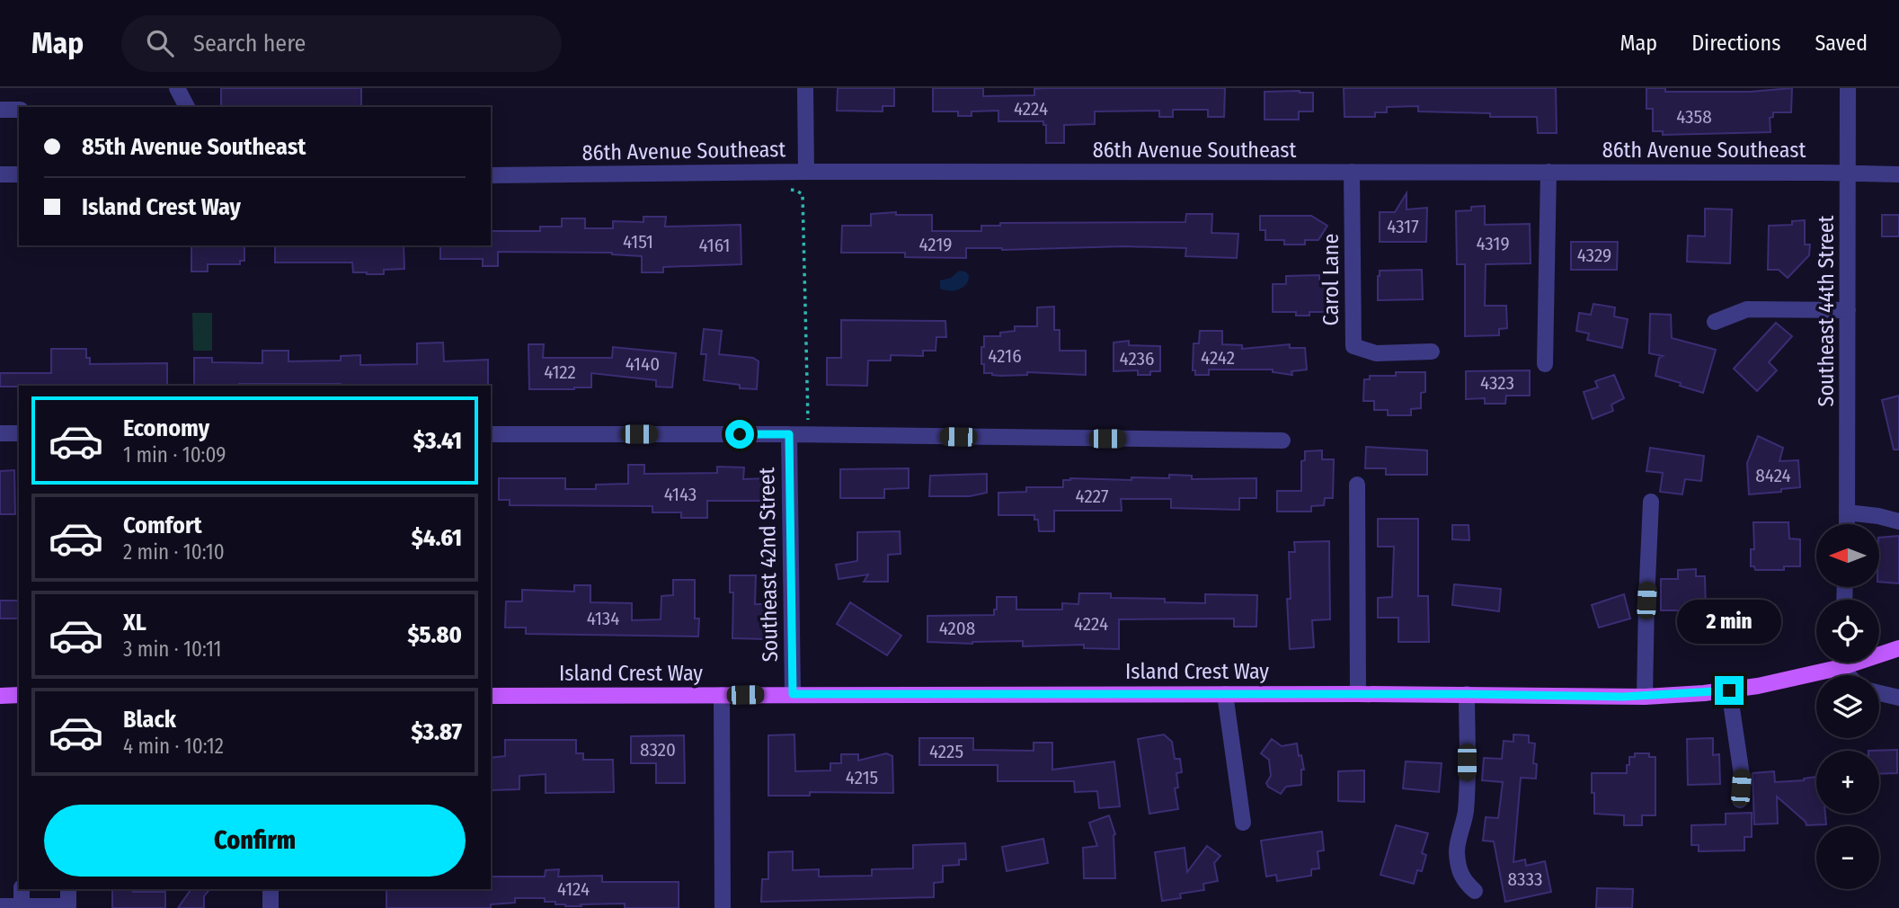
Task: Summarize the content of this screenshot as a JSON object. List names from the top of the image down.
{
  "streets": {
    "main road": ["Island Crest Way"],
    "street": [
      "86th Avenue Southeast",
      "Carol Lane",
      "Southeast 44th Street",
      "Southeast 42nd Street"
    ]
  },
  "crossings": [
    ["86th Avenue Southeast", "Carol Lane"],
    ["86th Avenue Southeast", "Southeast 44th Street"],
    ["Southeast 42nd Street", "Island Crest Way"]
  ],
  "house_numbers": [
    "4224",
    "4358",
    "4317",
    "4151",
    "4319",
    "4219",
    "4161",
    "4329",
    "4216",
    "4242",
    "4236",
    "4140",
    "4122",
    "4323",
    "8424",
    "4143",
    "4227",
    "4134",
    "4224",
    "4208",
    "8320",
    "4225",
    "4215",
    "8333",
    "4124"
  ],
  "north": "left",
  "page": {
    "header": "Map",
    "search": "Search here",
    "nav": ["Map", "Directions", "Saved"],
    "banner": ["85th Avenue Southeast", "Island Crest Way"],
    "list": [
      {
        "name": "Economy",
        "note": "1 min · 10:09",
        "value": "$3.41"
      },
      {
        "name": "Comfort",
        "note": "2 min · 10:10",
        "value": "$4.61"
      },
      {
        "name": "XL",
        "note": "3 min · 10:11",
        "value": "$5.80"
      },
      {
        "name": "Black",
        "note": "4 min · 10:12",
        "value": "$3.87"
      }
    ],
    "map_buttons": ["+", "−"],
    "bubble": "2 min",
    "buttons": "Confirm"
  }
}
